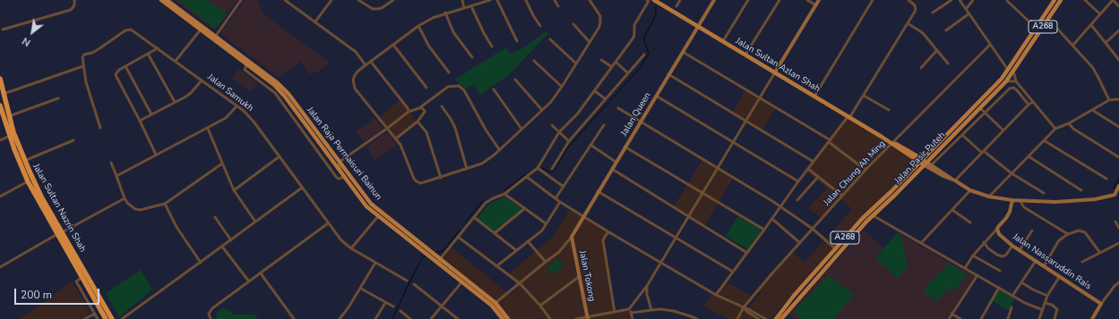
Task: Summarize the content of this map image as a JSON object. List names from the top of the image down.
{
  "streets": {
    "highway": ["Jalan Sultan Nazrin Shah"],
    "main road": [
      "A268",
      "Jalan Sultan Azlan Shah",
      "Jalan Queen",
      "Jalan Raja Permaisuri Bainun",
      "Jalan Pasir Puteh",
      "Jalan Nassaruddin Rais",
      "Jalan Tokong"
    ],
    "street": ["Jalan Samukh", "Jalan Chung Ah Ming"]
  },
  "crossings": [
    ["Jalan Sultan Azlan Shah", "Jalan Queen"],
    ["Jalan Sultan Azlan Shah", "Jalan Pasir Puteh"],
    ["Jalan Sultan Azlan Shah", "Jalan Chung Ah Ming"],
    ["Jalan Queen", "Jalan Tokong"]
  ],
  "scale_bar": "200 m",
  "north": "bottom left"
}
